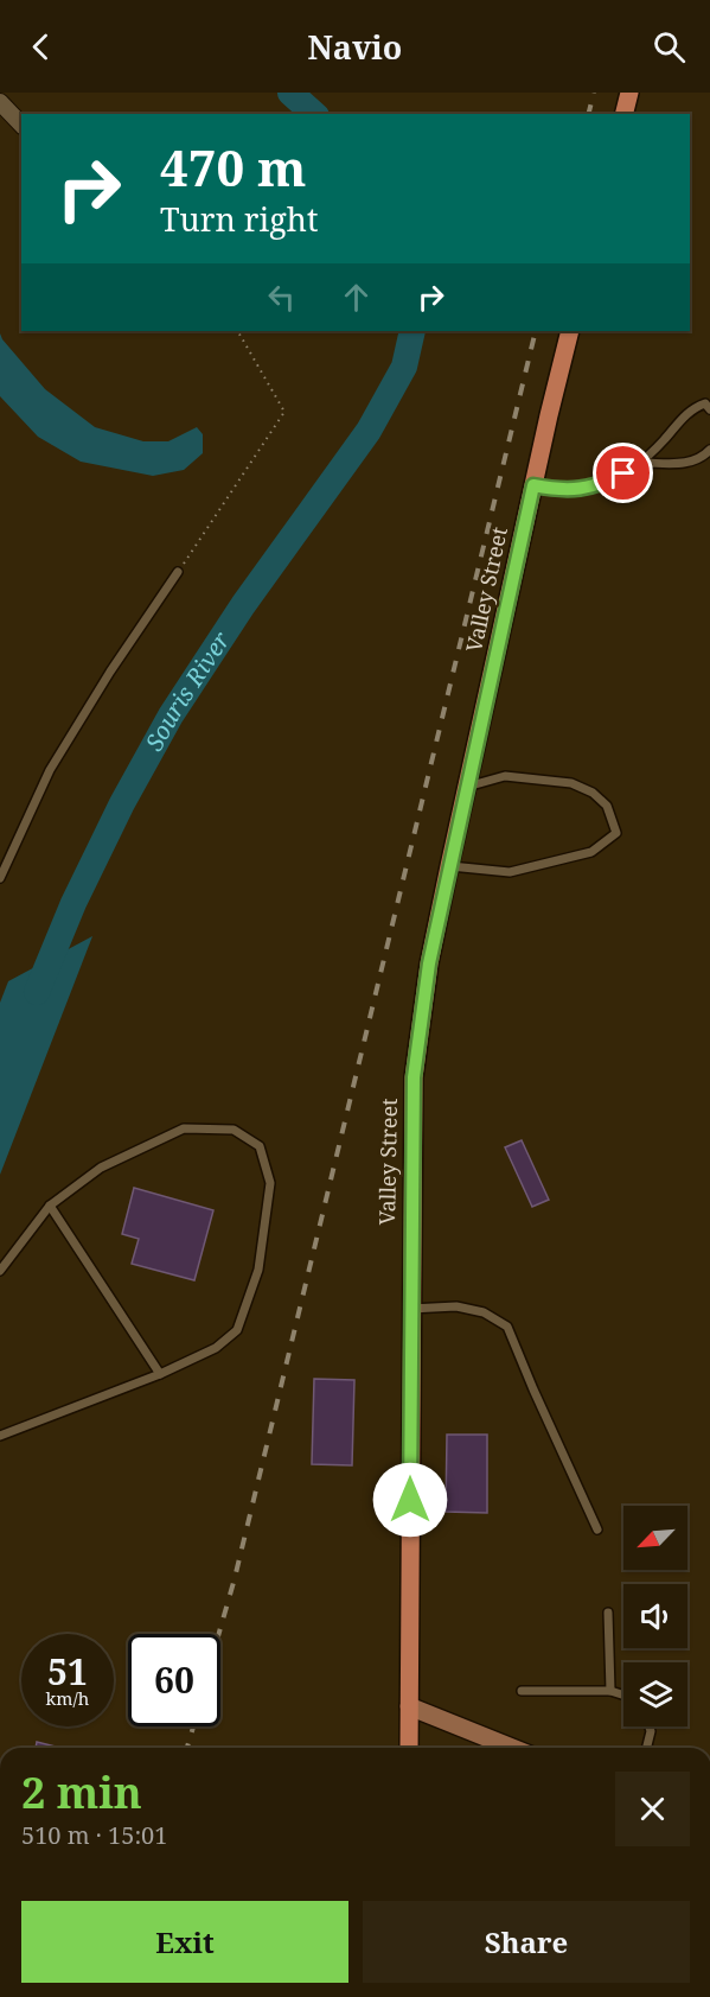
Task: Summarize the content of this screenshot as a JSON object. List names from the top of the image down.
{
  "streets": {
    "main road": ["Valley Street"]
  },
  "water": ["Souris River"],
  "north": "bottom left",
  "page": {
    "header": "Navio",
    "turn": ["470 m", "Turn right"],
    "speed": "51 km/h",
    "limit": "60",
    "heading": ["2 min", "510 m · 15:01"],
    "buttons": ["Exit", "Share"]
  }
}
